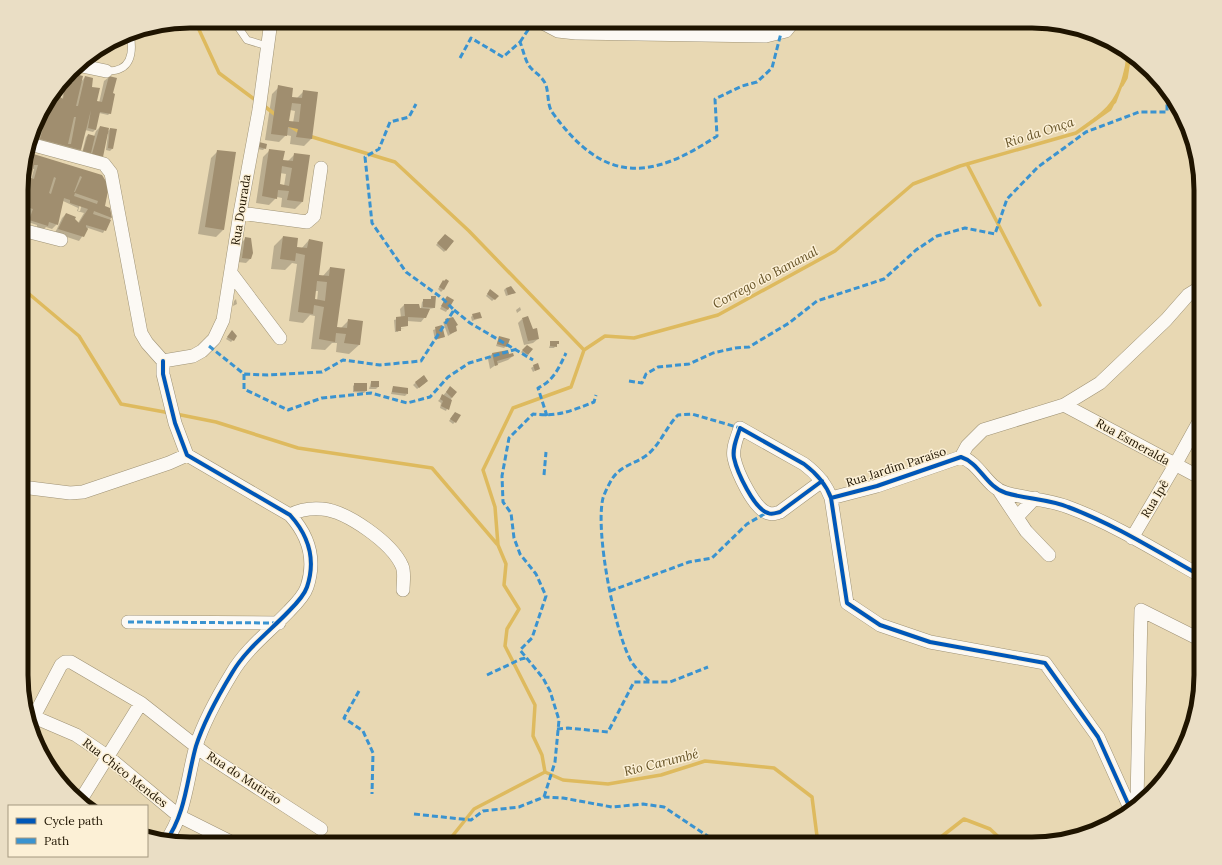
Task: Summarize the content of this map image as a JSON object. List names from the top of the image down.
{
  "streets": {
    "street": [
      "Rua Dourada",
      "Rua Esmeralda",
      "Rua Jardim Paraíso",
      "Rua Ipê",
      "Rua Chico Mendes",
      "Rua do Mutirão"
    ]
  },
  "crossings": [
    ["Rua Esmeralda", "Rua Jardim Paraíso"],
    ["Rua Esmeralda", "Rua Ipê"]
  ],
  "water": ["Rio da Onça", "Corrego do Bananal", "Rio Carumbé"],
  "legend": ["Cycle path", "Path"]
}
